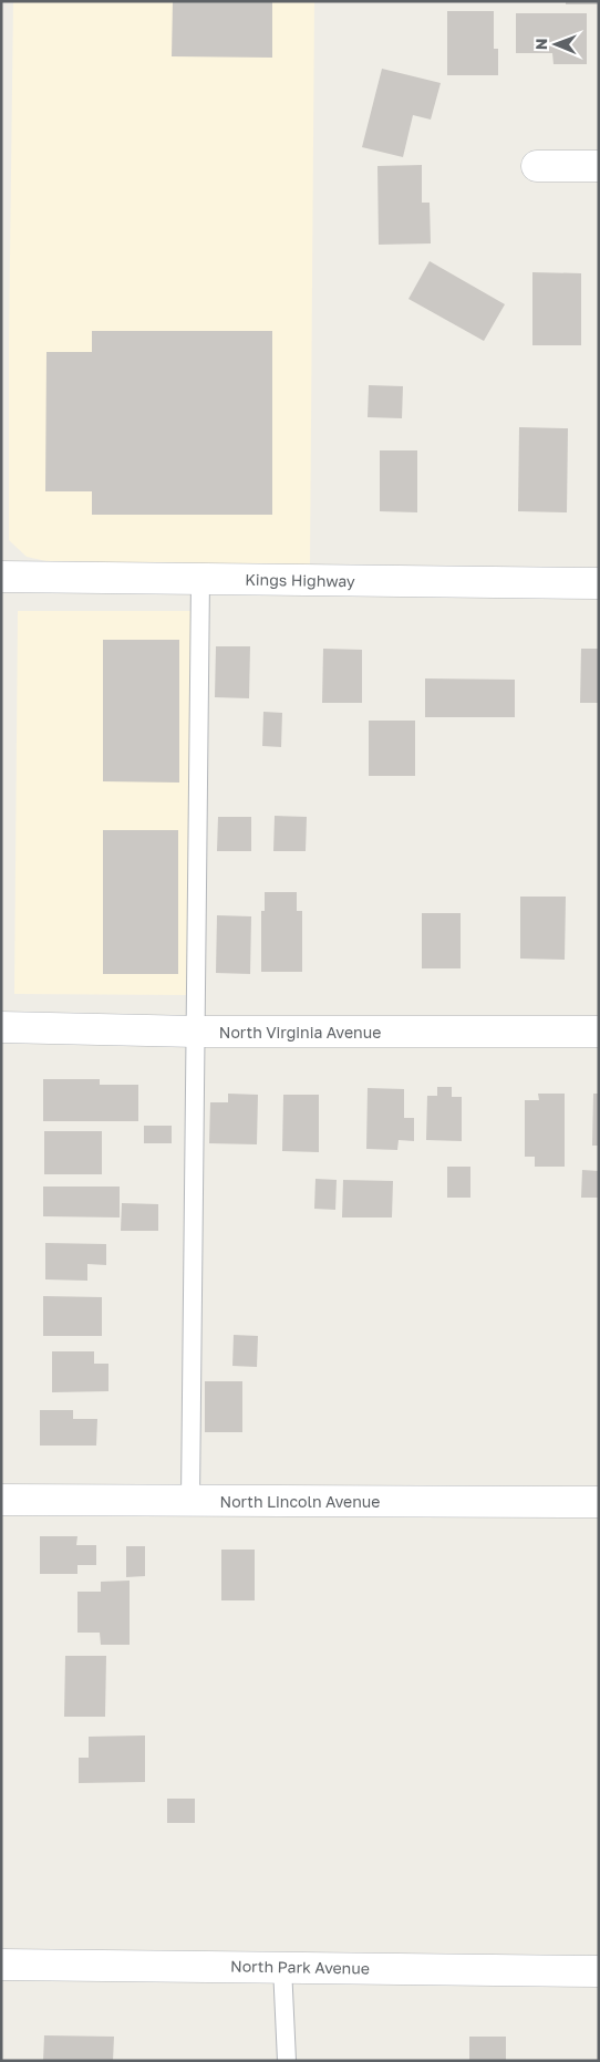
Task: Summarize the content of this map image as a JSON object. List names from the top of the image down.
{
  "streets": {
    "street": [
      "Kings Highway",
      "North Virginia Avenue",
      "North Lincoln Avenue",
      "North Park Avenue"
    ]
  },
  "north": "left"
}
